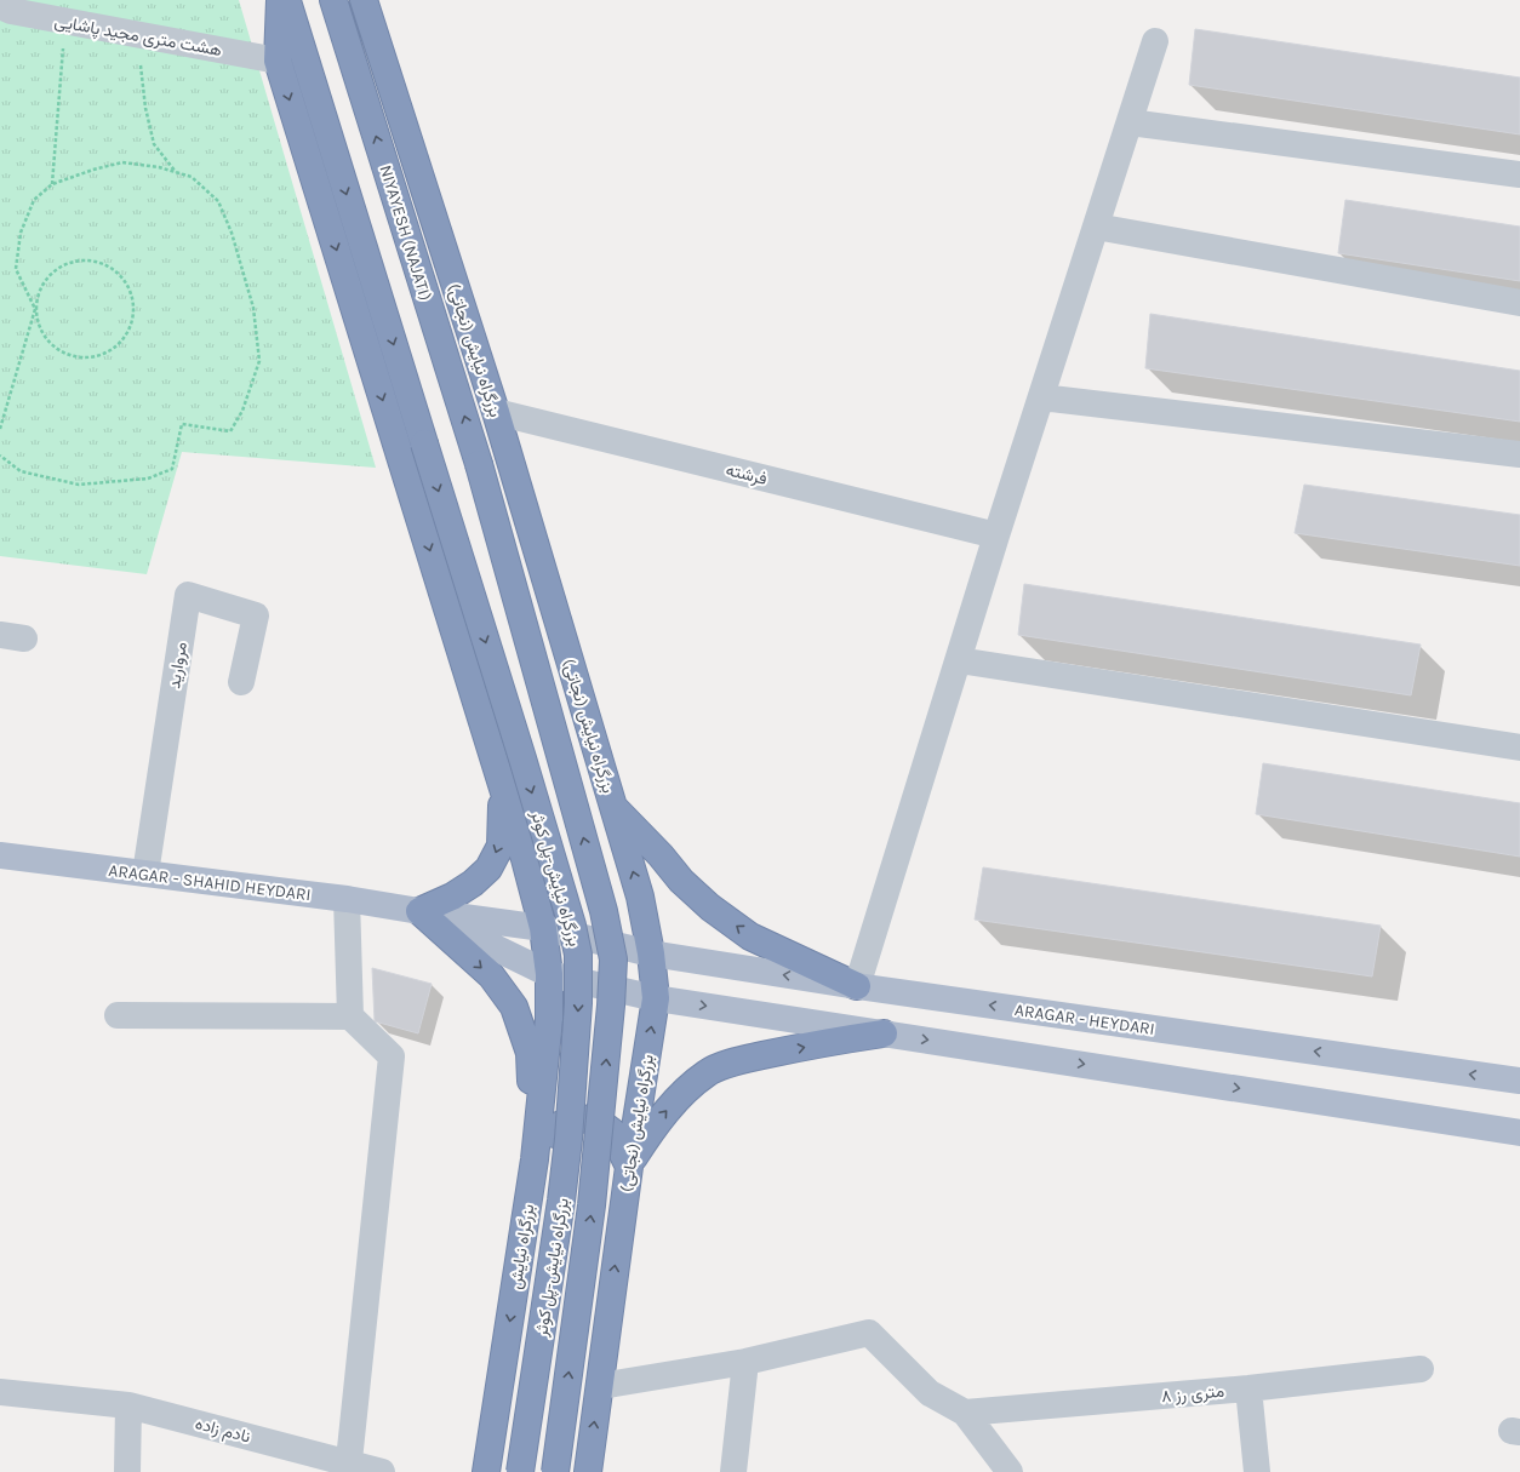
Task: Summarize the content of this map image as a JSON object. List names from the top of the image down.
{
  "streets": {
    "highway": [
      "NIYAYESH (NAJATI)",
      "بزرگراه نیایش (نجاتی)",
      "بزرگراه نیایش-پل کوثر",
      "بزرگراه نیایش"
    ],
    "main road": ["ARAGAR - SHAHID HEYDARI", "ARAGAR - HEYDARI"],
    "street": [
      "هشت متری مجید پاشایی",
      "فرشته",
      "مروارید",
      "۸ متری رز",
      "نادم زاده"
    ]
  },
  "crossings": [
    ["NIYAYESH (NAJATI)", "بزرگراه نیایش-پل کوثر"],
    ["بزرگراه نیایش (نجاتی)", "فرشته"],
    ["بزرگراه نیایش (نجاتی)", "ARAGAR - SHAHID HEYDARI"],
    ["بزرگراه نیایش (نجاتی)", "ARAGAR - HEYDARI"],
    ["مروارید", "ARAGAR - SHAHID HEYDARI"],
    ["ARAGAR - SHAHID HEYDARI", "ARAGAR - HEYDARI"],
    ["ARAGAR - SHAHID HEYDARI", "بزرگراه نیایش"]
  ],
  "one_way": ["بزرگراه نیایش (نجاتی)", "بزرگراه نیایش"]
}
